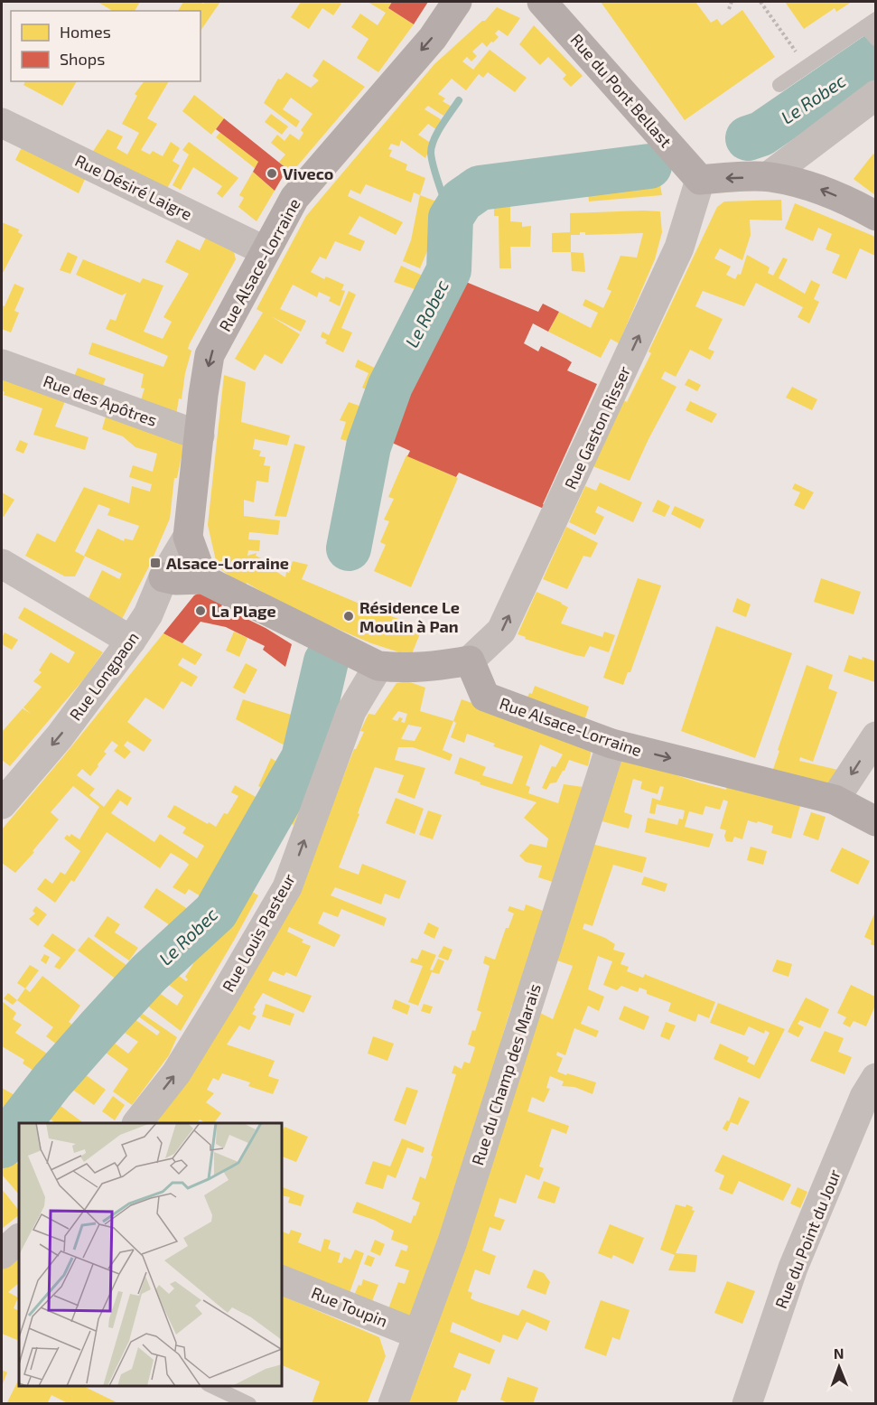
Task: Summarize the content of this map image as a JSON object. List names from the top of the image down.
{
  "streets": {
    "main road": ["Rue du Pont Bellast", "Rue Alsace-Lorraine"],
    "street": [
      "Rue Désiré Laigre",
      "Rue des Apôtres",
      "Rue Gaston Risser",
      "Rue Longpaon",
      "Rue Louis Pasteur",
      "Rue du Champ des Marais",
      "Rue du Point du Jour",
      "Rue Toupin"
    ]
  },
  "crossings": [
    ["Rue du Pont Bellast", "Rue Gaston Risser"],
    ["Rue Désiré Laigre", "Rue Alsace-Lorraine"],
    ["Rue Alsace-Lorraine", "Rue des Apôtres"],
    ["Rue Alsace-Lorraine", "Rue Gaston Risser"],
    ["Rue Alsace-Lorraine", "Rue Longpaon"],
    ["Rue Alsace-Lorraine", "Rue du Champ des Marais"],
    ["Rue du Champ des Marais", "Rue Toupin"]
  ],
  "one_way": ["Rue Gaston Risser", "Rue Longpaon", "Rue Louis Pasteur"],
  "water": ["Le Robec"],
  "places": {
    "other": ["Viveco", "La Plage", "Résidence Le Moulin à Pan"],
    "transit": ["Alsace-Lorraine"]
  },
  "legend": ["Homes", "Shops"],
  "north": "top"
}
